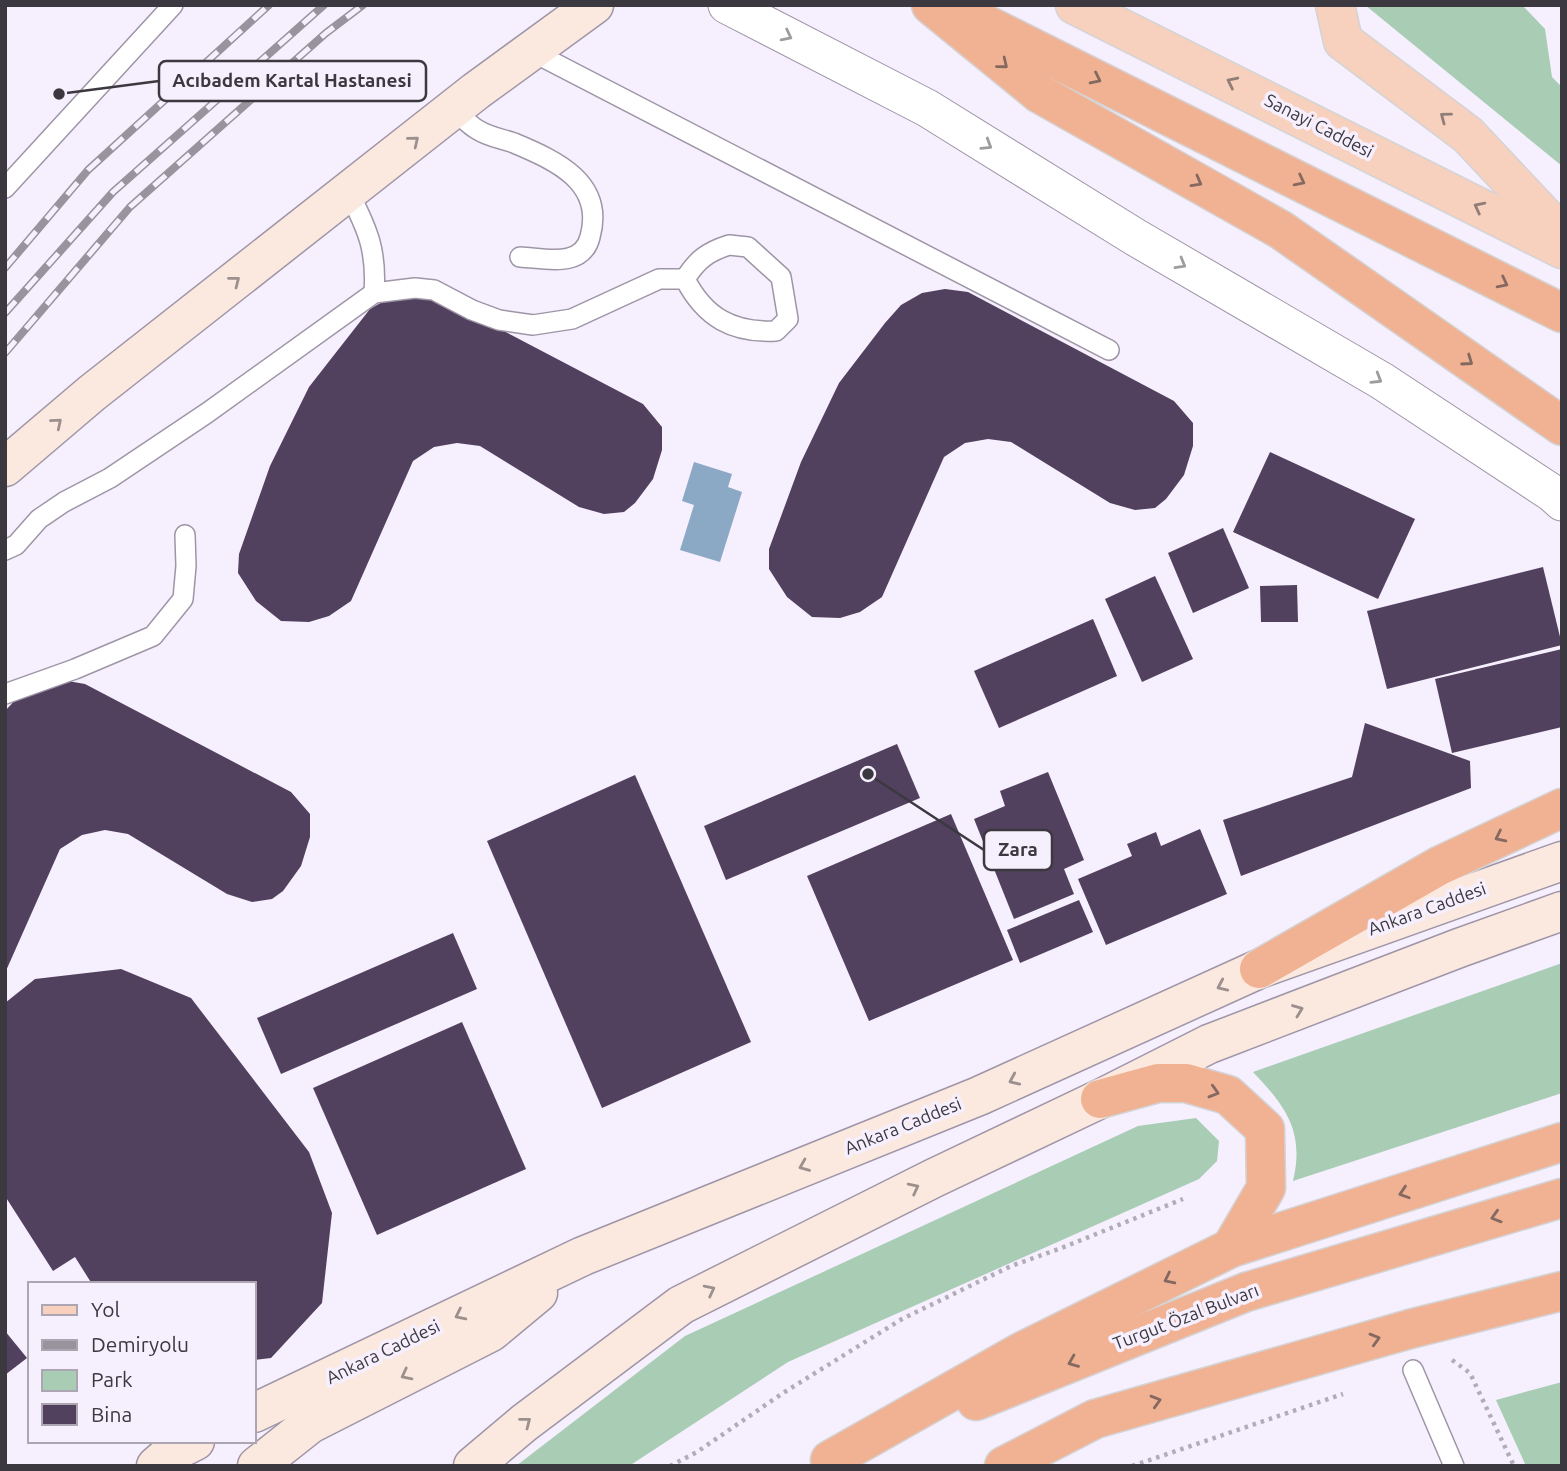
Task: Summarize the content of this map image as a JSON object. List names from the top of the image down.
{
  "streets": {
    "highway": ["Turgut Özal Bulvarı"],
    "main road": ["Sanayi Caddesi", "Ankara Caddesi"]
  },
  "places": ["Acıbadem Kartal Hastanesi", "Zara"],
  "legend": [
    "Yol",
    "Demiryolu",
    "Park",
    "Bina"
  ]
}
